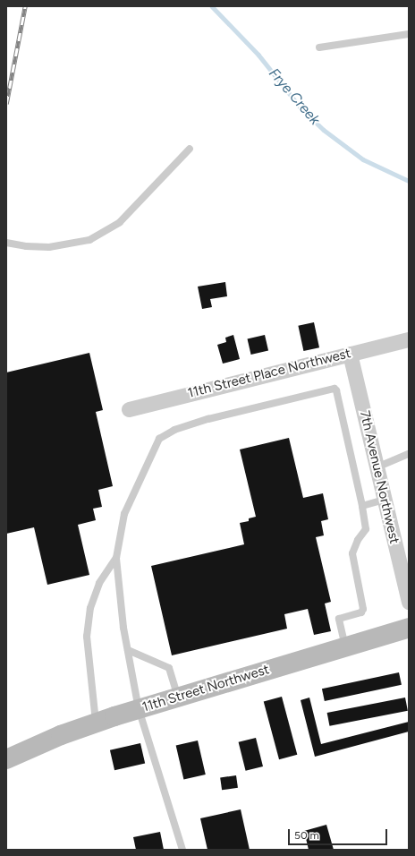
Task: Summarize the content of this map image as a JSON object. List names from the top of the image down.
{
  "streets": {
    "main road": ["11th Street Northwest"],
    "street": ["11th Street Place Northwest", "7th Avenue Northwest"]
  },
  "crossings": [
    ["11th Street Place Northwest", "7th Avenue Northwest"]
  ],
  "water": ["Frye Creek"],
  "scale_bar": "50 m"
}
